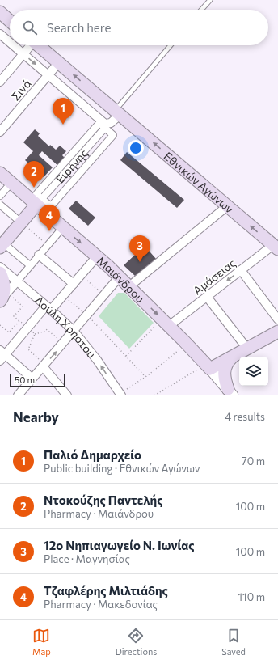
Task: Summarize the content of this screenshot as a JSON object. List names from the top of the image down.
{
  "streets": {
    "main road": ["Ειρήνης", "Εθνικών Αγώνων", "Μαιάνδρου"],
    "street": ["Σινά", "Αμάσειας", "Λούλη Χρήστου"]
  },
  "crossings": [
    ["Σινά", "Εθνικών Αγώνων"],
    ["Ειρήνης", "Μαιάνδρου"],
    ["Εθνικών Αγώνων", "Αμάσειας"],
    ["Αμάσειας", "Μαιάνδρου"]
  ],
  "one_way": ["Εθνικών Αγώνων"],
  "scale_bar": "50 m",
  "page": {
    "search": "Search here",
    "pins": [
      "1",
      "2",
      "4",
      "3"
    ],
    "scale": "50 m",
    "heading": ["Nearby", "4 results"],
    "list": [
      {
        "mark": "1",
        "name": "Παλιό Δημαρχείο",
        "note": "Public building · Εθνικών Αγώνων",
        "value": "70 m"
      },
      {
        "mark": "2",
        "name": "Ντοκούζης Παντελής",
        "note": "Pharmacy · Μαιάνδρου",
        "value": "100 m"
      },
      {
        "mark": "3",
        "name": "12ο Νηπιαγωγείο Ν. Ιωνίας",
        "note": "Place · Μαγνησίας",
        "value": "100 m"
      },
      {
        "mark": "4",
        "name": "Τζαφλέρης Μιλτιάδης",
        "note": "Pharmacy · Μακεδονίας",
        "value": "110 m"
      }
    ],
    "nav": ["Map", "Directions", "Saved"]
  }
}
